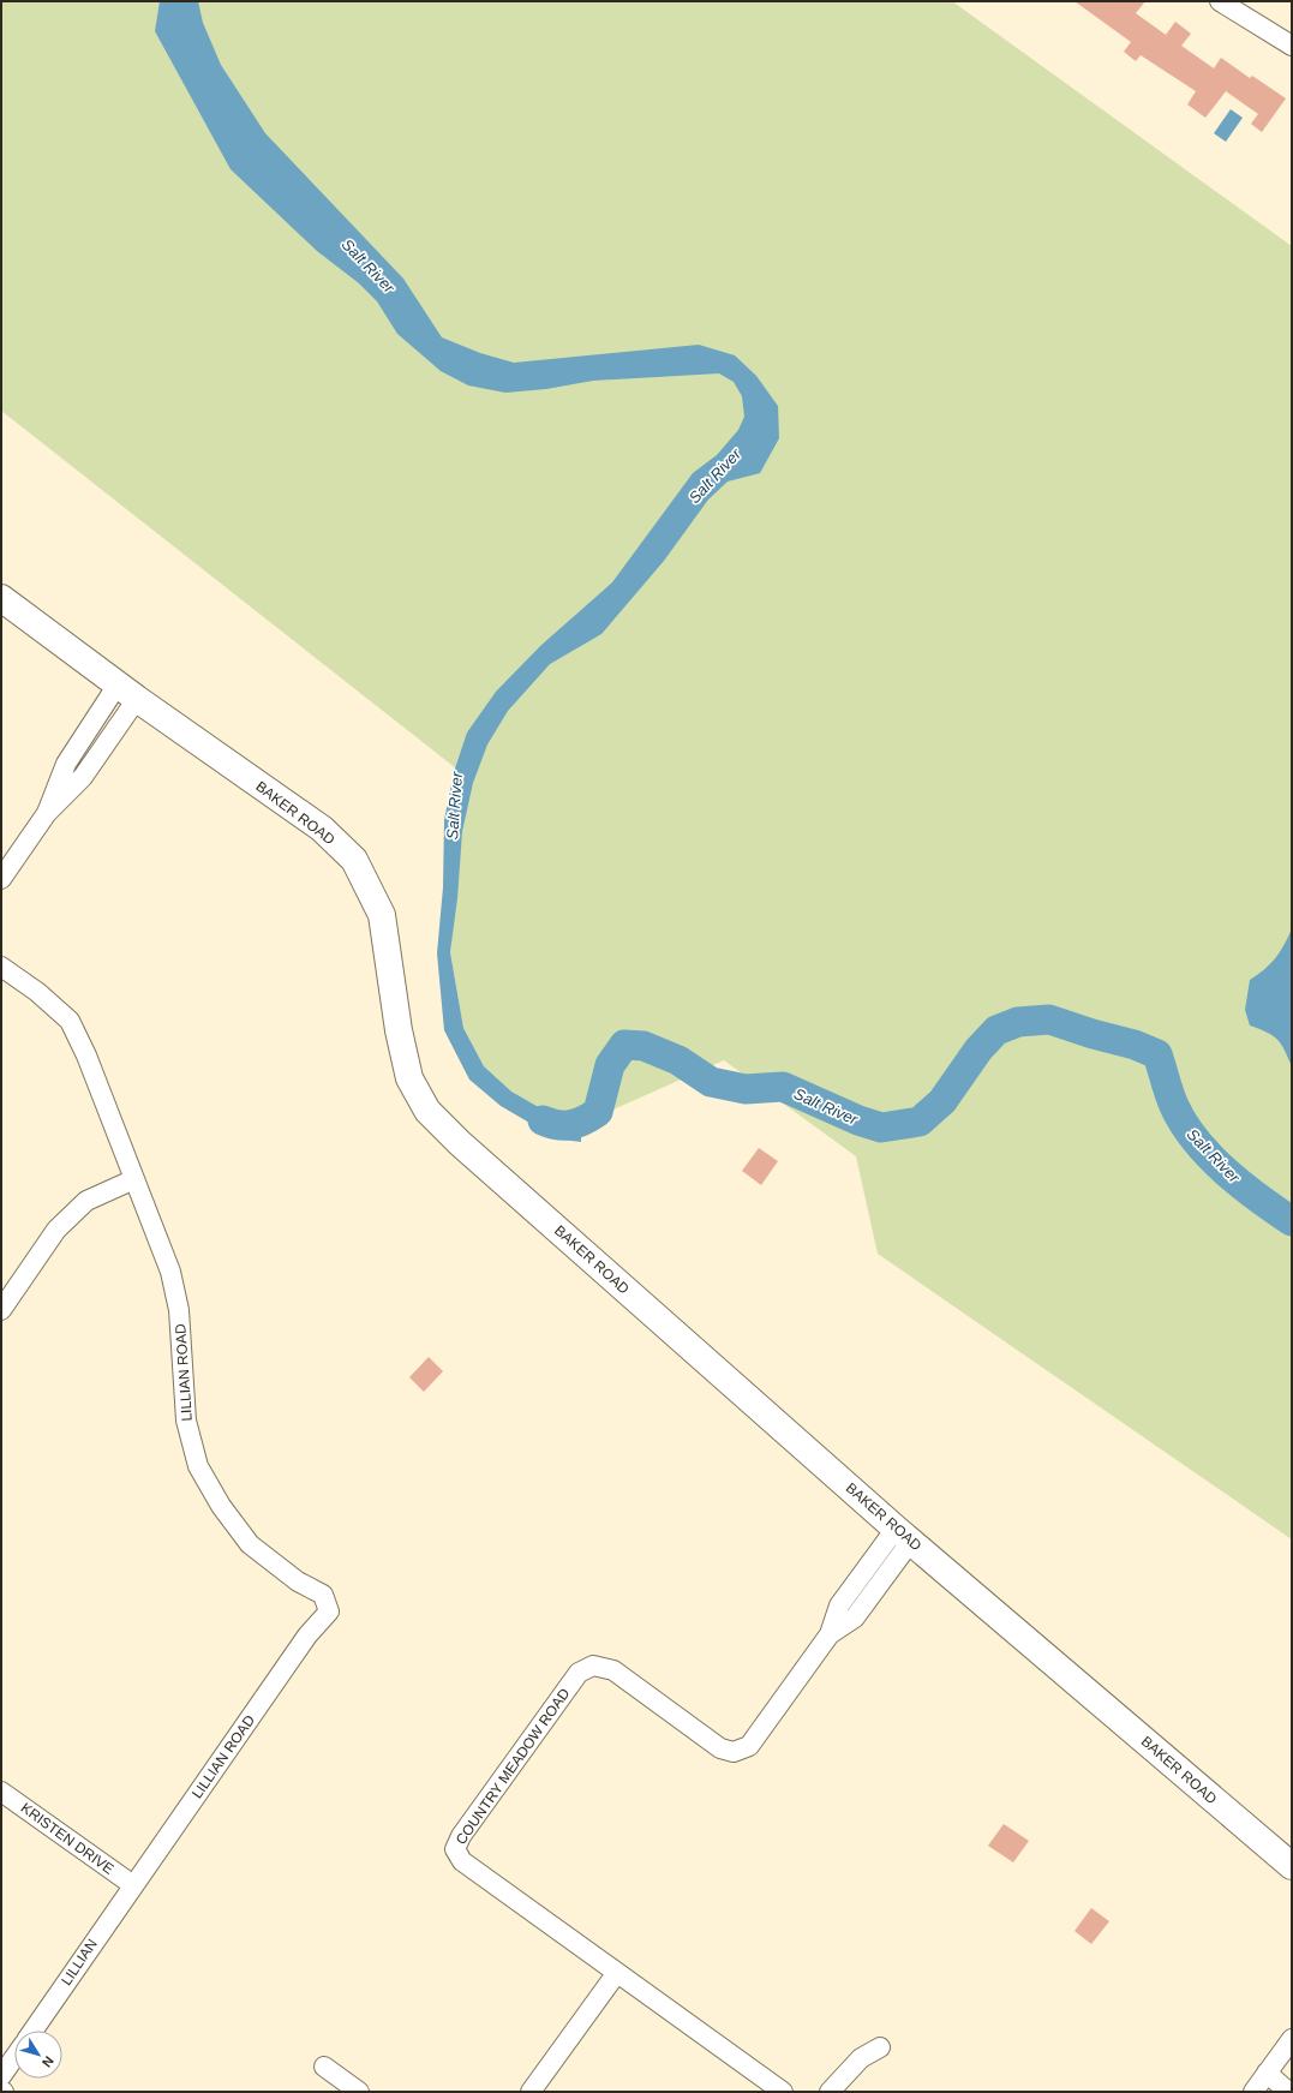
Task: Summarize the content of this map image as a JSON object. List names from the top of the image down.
{
  "streets": {
    "street": [
      "BAKER ROAD",
      "LILLIAN ROAD",
      "COUNTRY MEADOW ROAD",
      "KRISTEN DRIVE",
      "LILLIAN"
    ]
  },
  "crossings": [
    ["BAKER ROAD", "COUNTRY MEADOW ROAD"],
    ["LILLIAN ROAD", "KRISTEN DRIVE"],
    ["LILLIAN ROAD", "LILLIAN"],
    ["KRISTEN DRIVE", "LILLIAN"]
  ],
  "water": ["Salt River"],
  "north": "bottom right"
}
